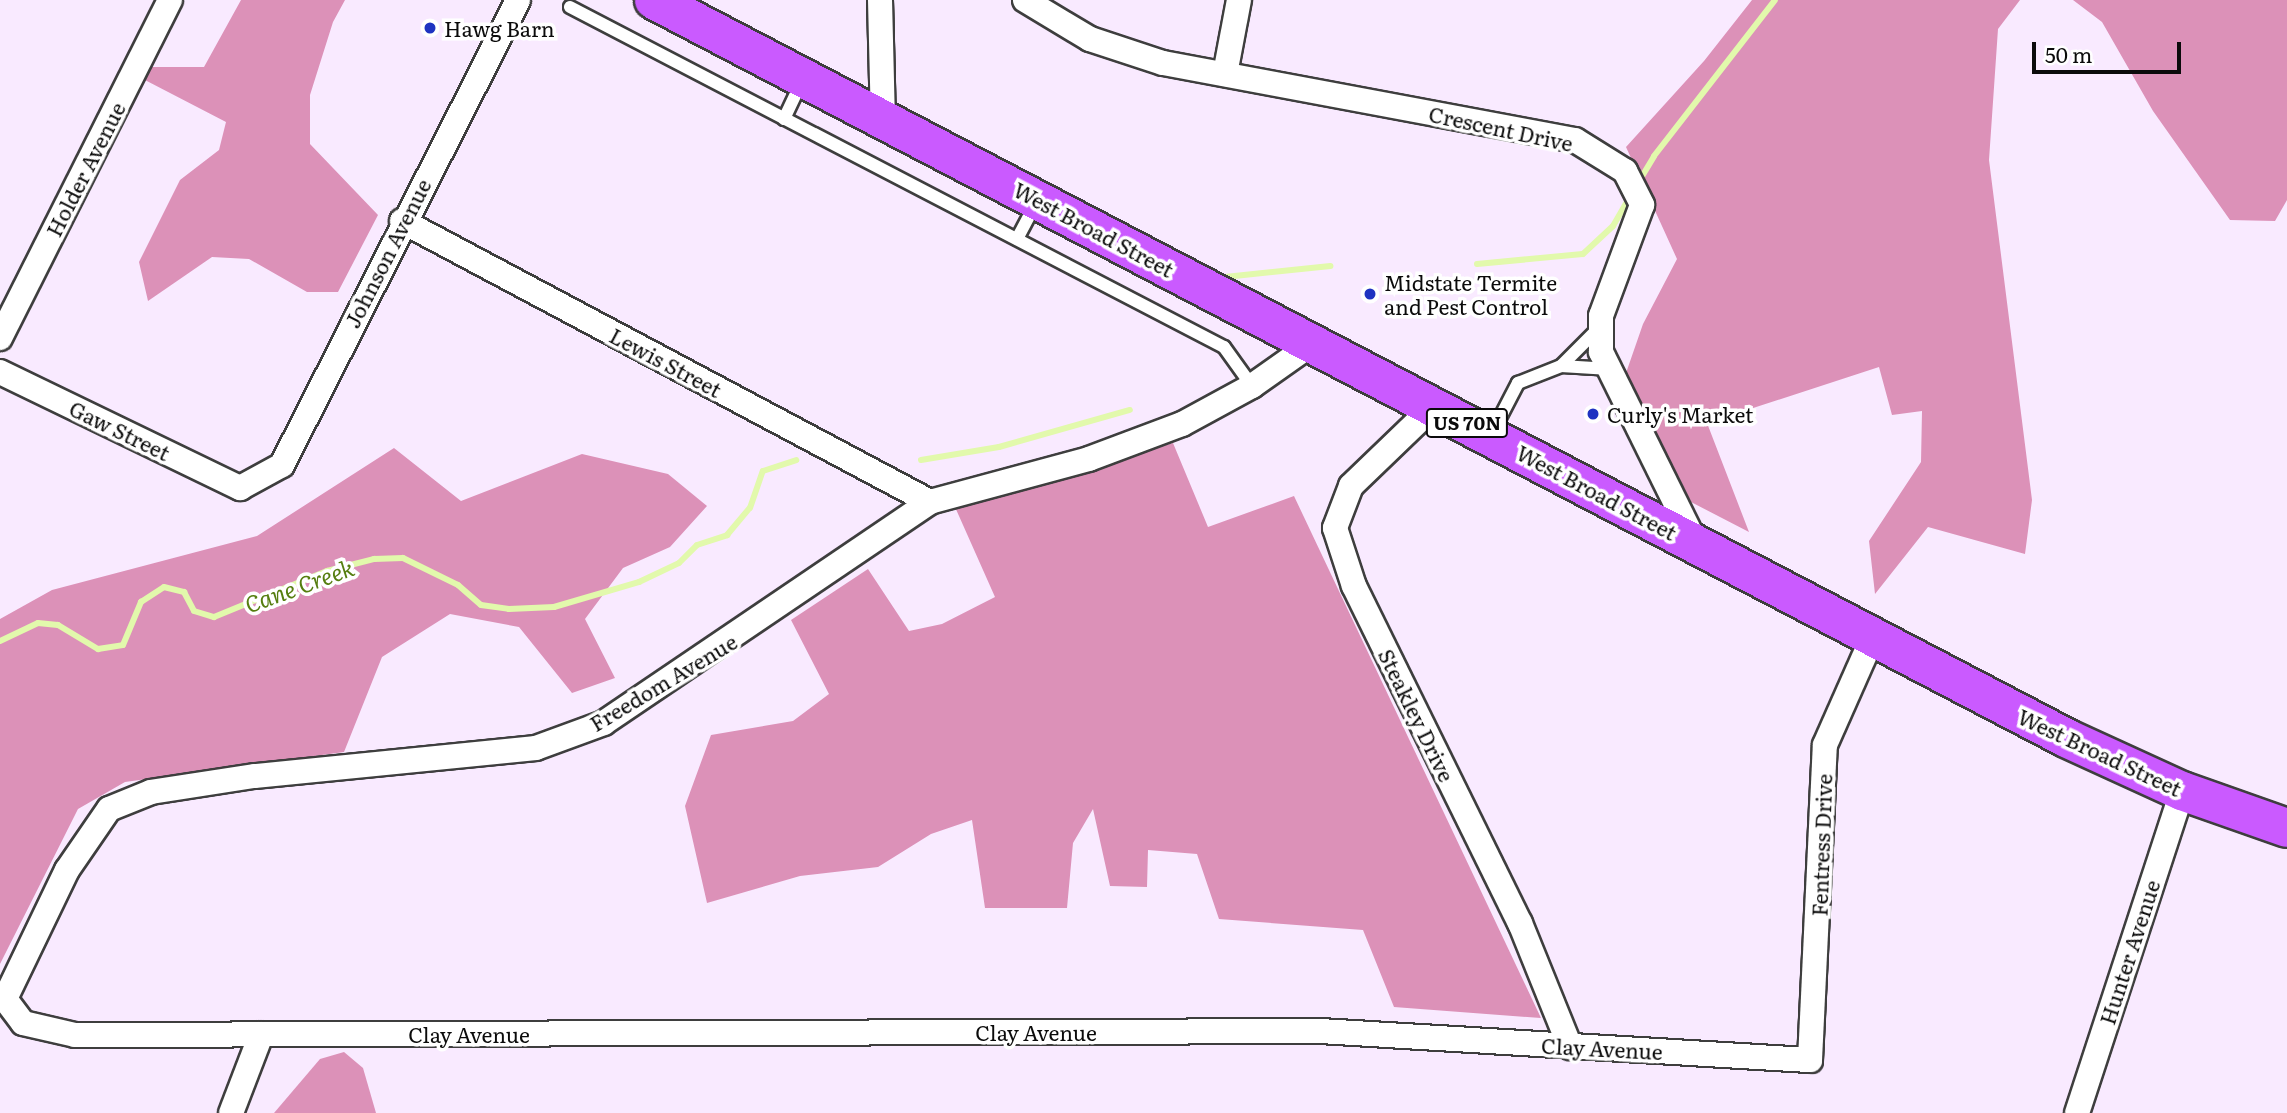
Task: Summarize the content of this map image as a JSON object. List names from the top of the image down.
{
  "streets": {
    "main road": ["West Broad Street", "US 70N"],
    "street": [
      "Crescent Drive",
      "Holder Avenue",
      "Johnson Avenue",
      "Lewis Street",
      "Gaw Street",
      "Freedom Avenue",
      "Steakley Drive",
      "Fentress Drive",
      "Hunter Avenue",
      "Clay Avenue"
    ]
  },
  "crossings": [
    ["Crescent Drive", "West Broad Street"],
    ["West Broad Street", "Freedom Avenue"],
    ["West Broad Street", "Steakley Drive"],
    ["West Broad Street", "Fentress Drive"],
    ["West Broad Street", "Hunter Avenue"],
    ["Johnson Avenue", "Lewis Street"],
    ["Johnson Avenue", "Gaw Street"],
    ["Lewis Street", "Freedom Avenue"],
    ["Freedom Avenue", "Clay Avenue"],
    ["Steakley Drive", "Clay Avenue"],
    ["Fentress Drive", "Clay Avenue"]
  ],
  "water": ["Cane Creek"],
  "places": ["Hawg Barn", "Midstate Termite and Pest Control", "Curly's Market"],
  "scale_bar": "50 m"
}
